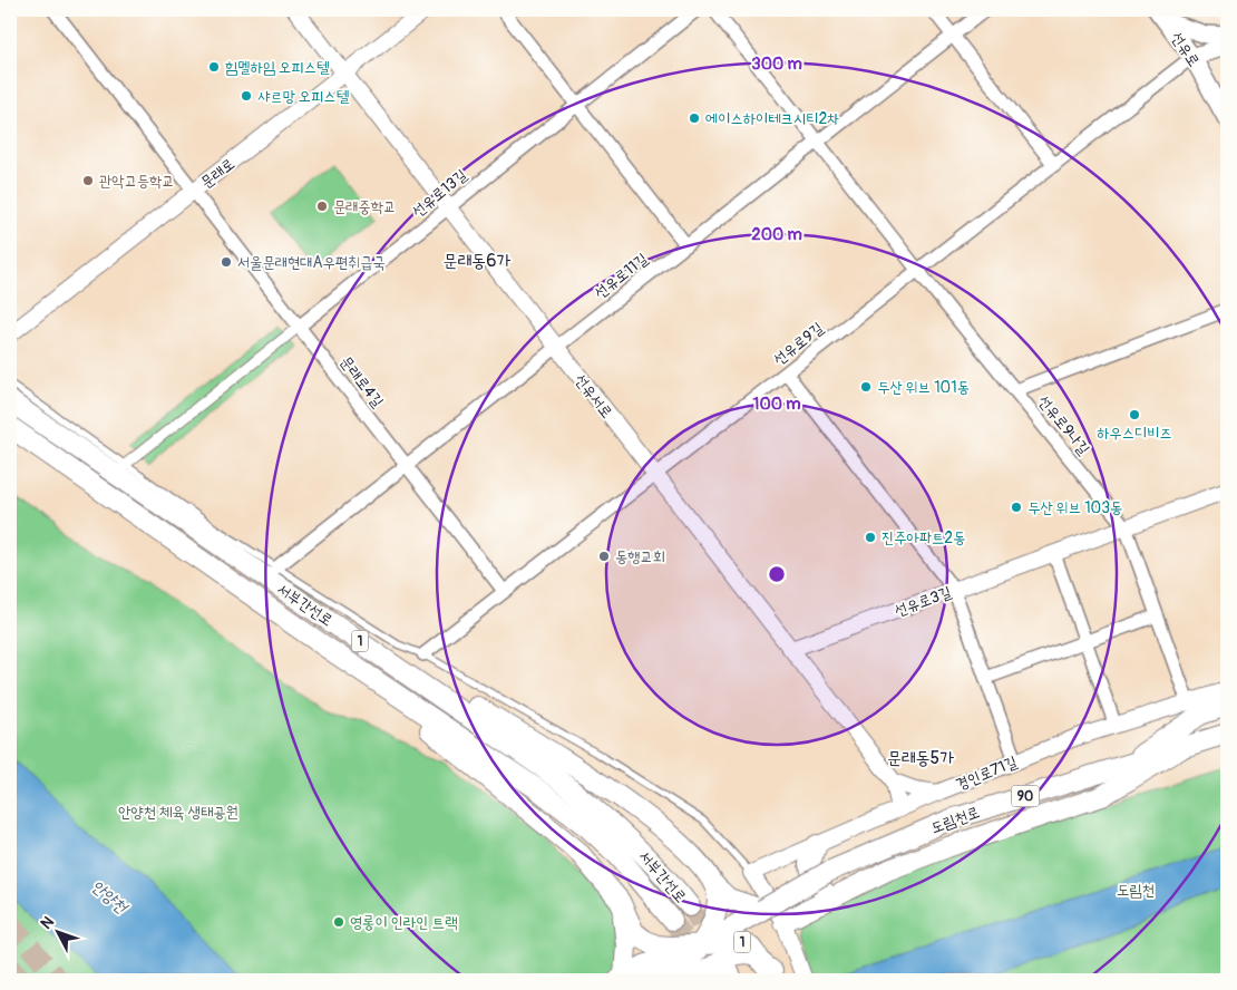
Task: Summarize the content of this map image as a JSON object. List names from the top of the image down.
{
  "streets": {
    "main road": [
      "선유로",
      "서부간선로",
      "1",
      "90",
      "도림천로"
    ],
    "street": [
      "문래로",
      "선유로13길",
      "선유로11길",
      "선유로9길",
      "문래로4길",
      "선유서로",
      "선유로9나길",
      "선유로3길",
      "경인로71길"
    ]
  },
  "crossings": [
    ["선유로", "선유로9길"],
    ["문래로", "문래로4길"],
    ["문래로", "선유서로"],
    ["선유로13길", "문래로4길"],
    ["선유로13길", "선유서로"],
    ["선유로11길", "문래로4길"],
    ["선유로11길", "선유서로"],
    ["선유로11길", "선유로9나길"],
    ["선유로9길", "문래로4길"],
    ["선유로9길", "선유서로"],
    ["선유로9길", "선유로9나길"],
    ["선유서로", "선유로3길"],
    ["선유서로", "경인로71길"],
    ["선유로9나길", "선유로3길"],
    ["선유로9나길", "경인로71길"],
    ["서부간선로", "1"],
    ["1", "도림천로"]
  ],
  "districts": ["문래동6가", "문래동5가"],
  "water": ["안양천"],
  "parks": ["안양천 체육 생태공원", "도림천"],
  "places": [
    "힘멜하임 오피스텔",
    "샤르망 오피스텔",
    "에이스하이테크시티2차",
    "관악고등학교",
    "문래중학교",
    "서울문래현대A우편취급국",
    "두산 위브 101동",
    "하우스디비즈",
    "두산 위브 103동",
    "진주아파트2동",
    "동행교회",
    "영롱이 인라인 트랙"
  ],
  "north": "top left",
  "rings": ["300 m", "200 m", "100 m"]
}
